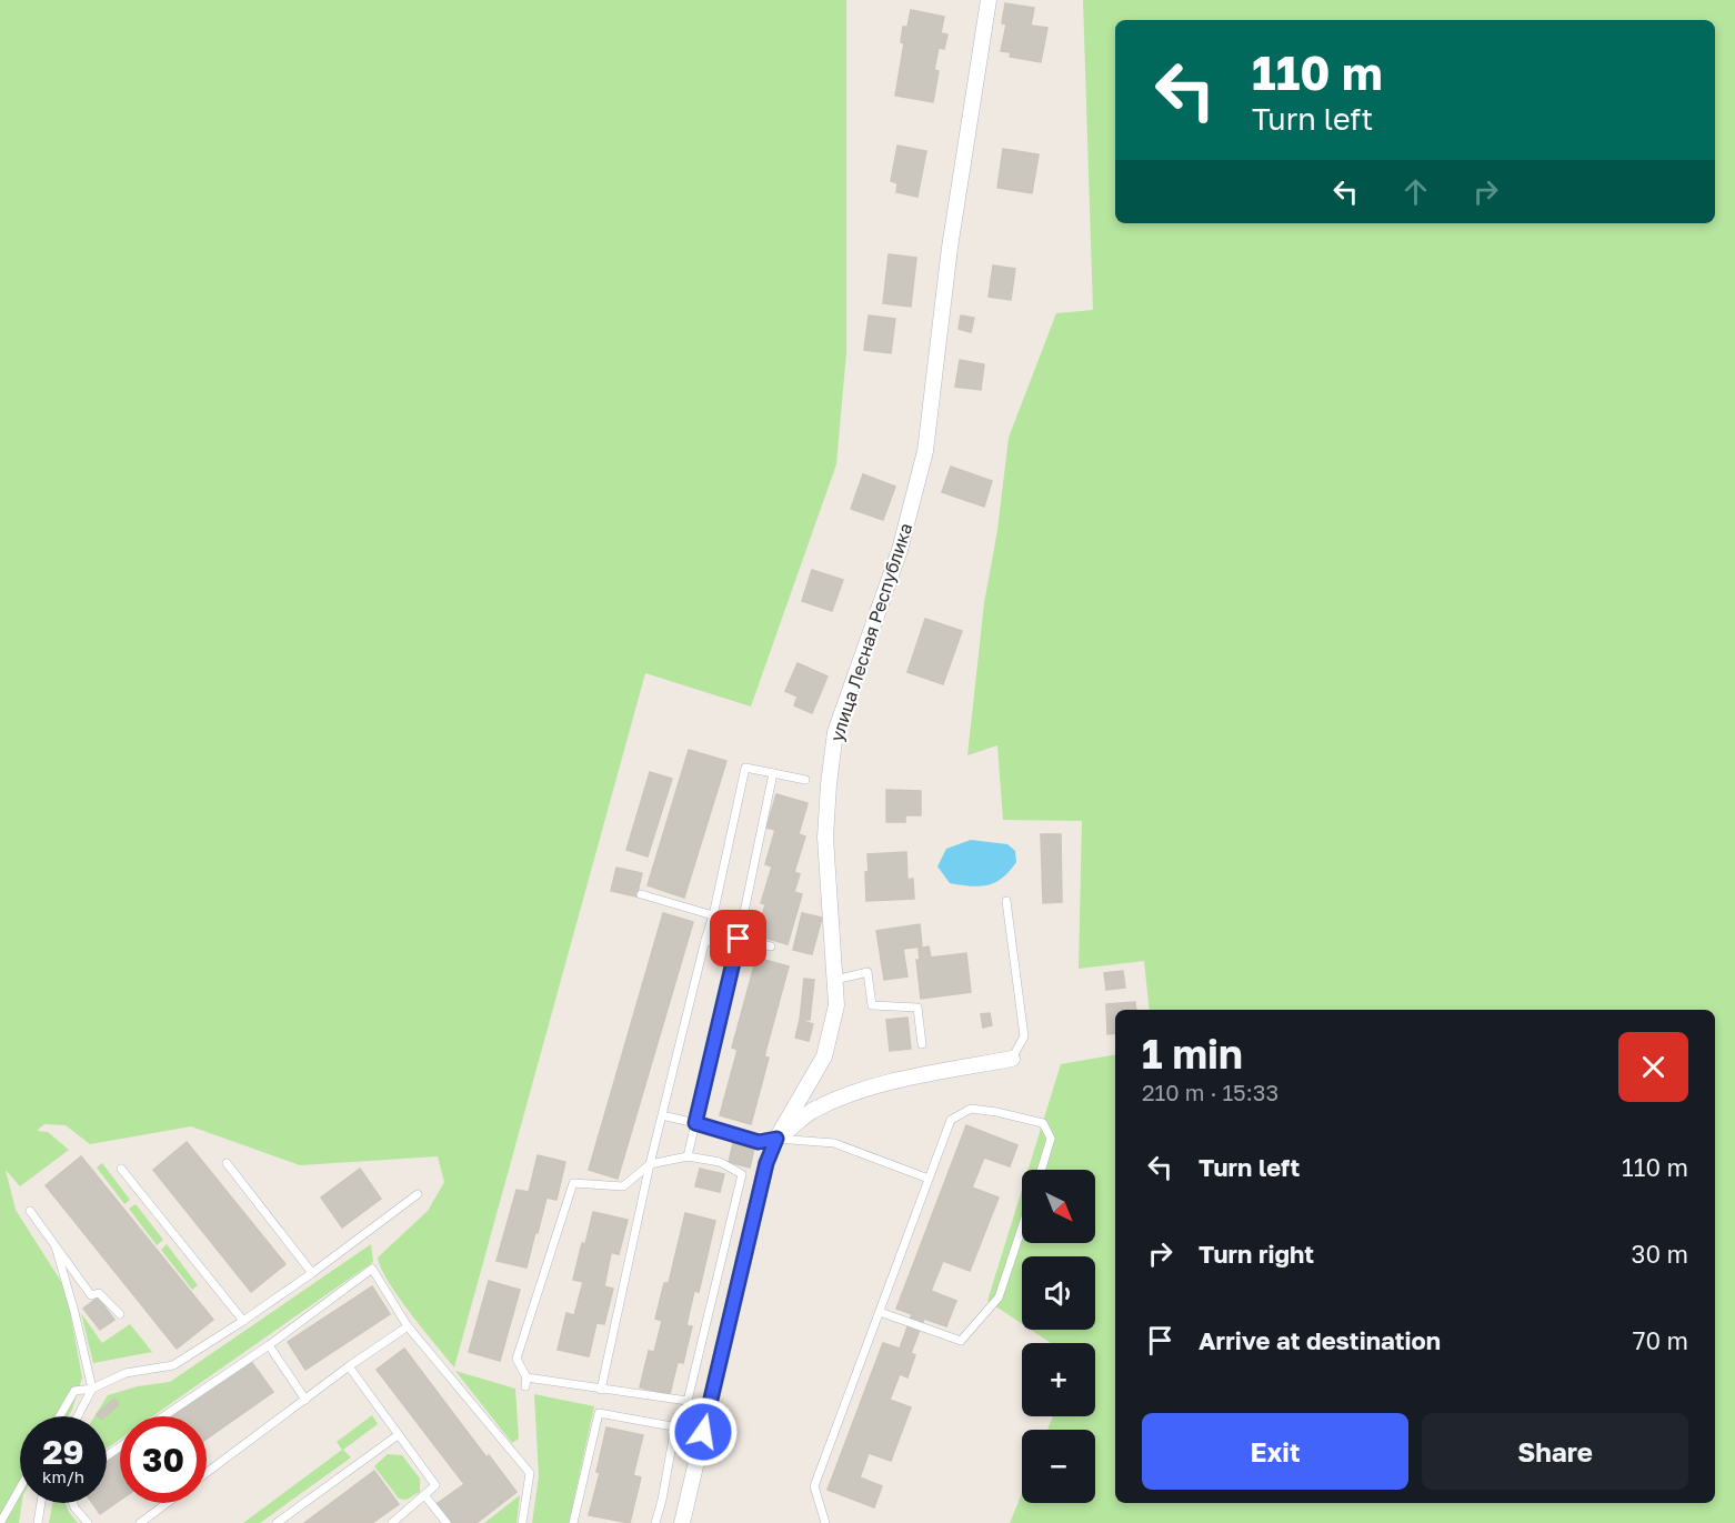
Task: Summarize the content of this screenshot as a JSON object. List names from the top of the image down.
{
  "streets": {
    "street": ["улица Лесная Республика"]
  },
  "north": "bottom right",
  "page": {
    "turn": ["110 m", "Turn left"],
    "heading": ["1 min", "210 m · 15:33"],
    "list": [
      {
        "name": "Turn left",
        "value": "110 m"
      },
      {
        "name": "Turn right",
        "value": "30 m"
      },
      {
        "name": "Arrive at destination",
        "value": "70 m"
      }
    ],
    "map_buttons": ["+", "−"],
    "buttons": ["Exit", "Share"],
    "speed": "29 km/h",
    "limit": "30"
  }
}
